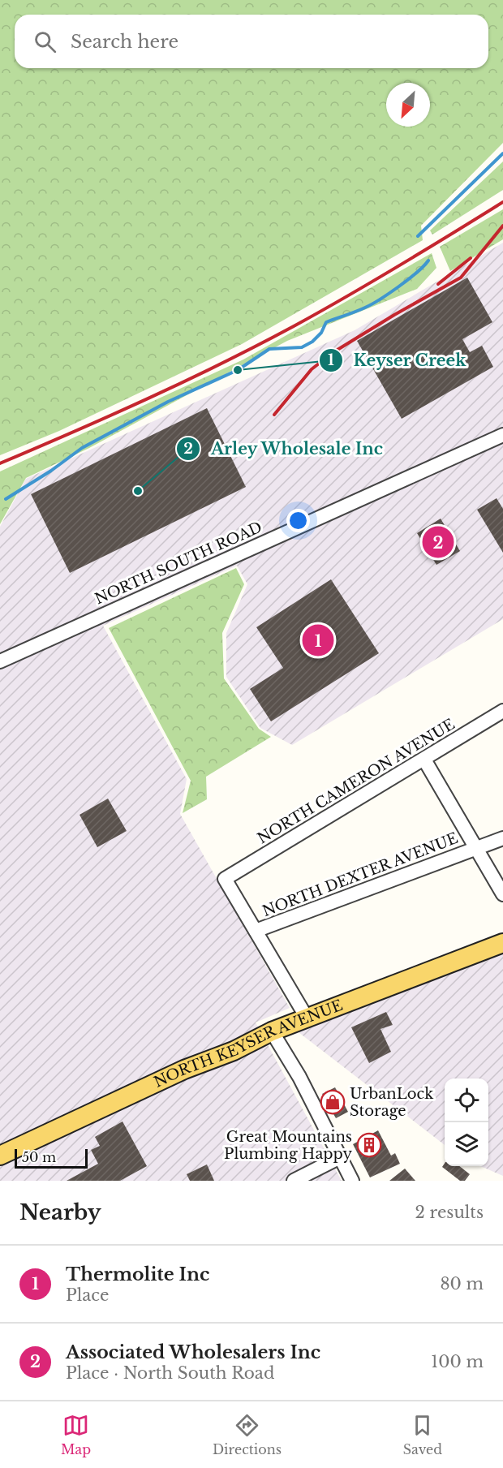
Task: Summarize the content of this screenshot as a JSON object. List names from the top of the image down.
{
  "streets": {
    "main road": ["NORTH KEYSER AVENUE"],
    "street": ["NORTH SOUTH ROAD", "NORTH CAMERON AVENUE", "NORTH DEXTER AVENUE"]
  },
  "crossings": [
    ["NORTH CAMERON AVENUE", "NORTH DEXTER AVENUE"]
  ],
  "places": {
    "other": ["Keyser Creek", "Arley Wholesale Inc"],
    "shop": ["UrbanLock Storage"],
    "building": ["Great Mountains Plumbing Happy"]
  },
  "scale_bar": "50 m",
  "north": "bottom left",
  "page": {
    "search": "Search here",
    "pins": ["2", "1"],
    "scale": "50 m",
    "heading": ["Nearby", "2 results"],
    "list": [
      {
        "mark": "1",
        "name": "Thermolite Inc",
        "note": "Place",
        "value": "80 m"
      },
      {
        "mark": "2",
        "name": "Associated Wholesalers Inc",
        "note": "Place · North South Road",
        "value": "100 m"
      }
    ],
    "nav": ["Map", "Directions", "Saved"]
  }
}
